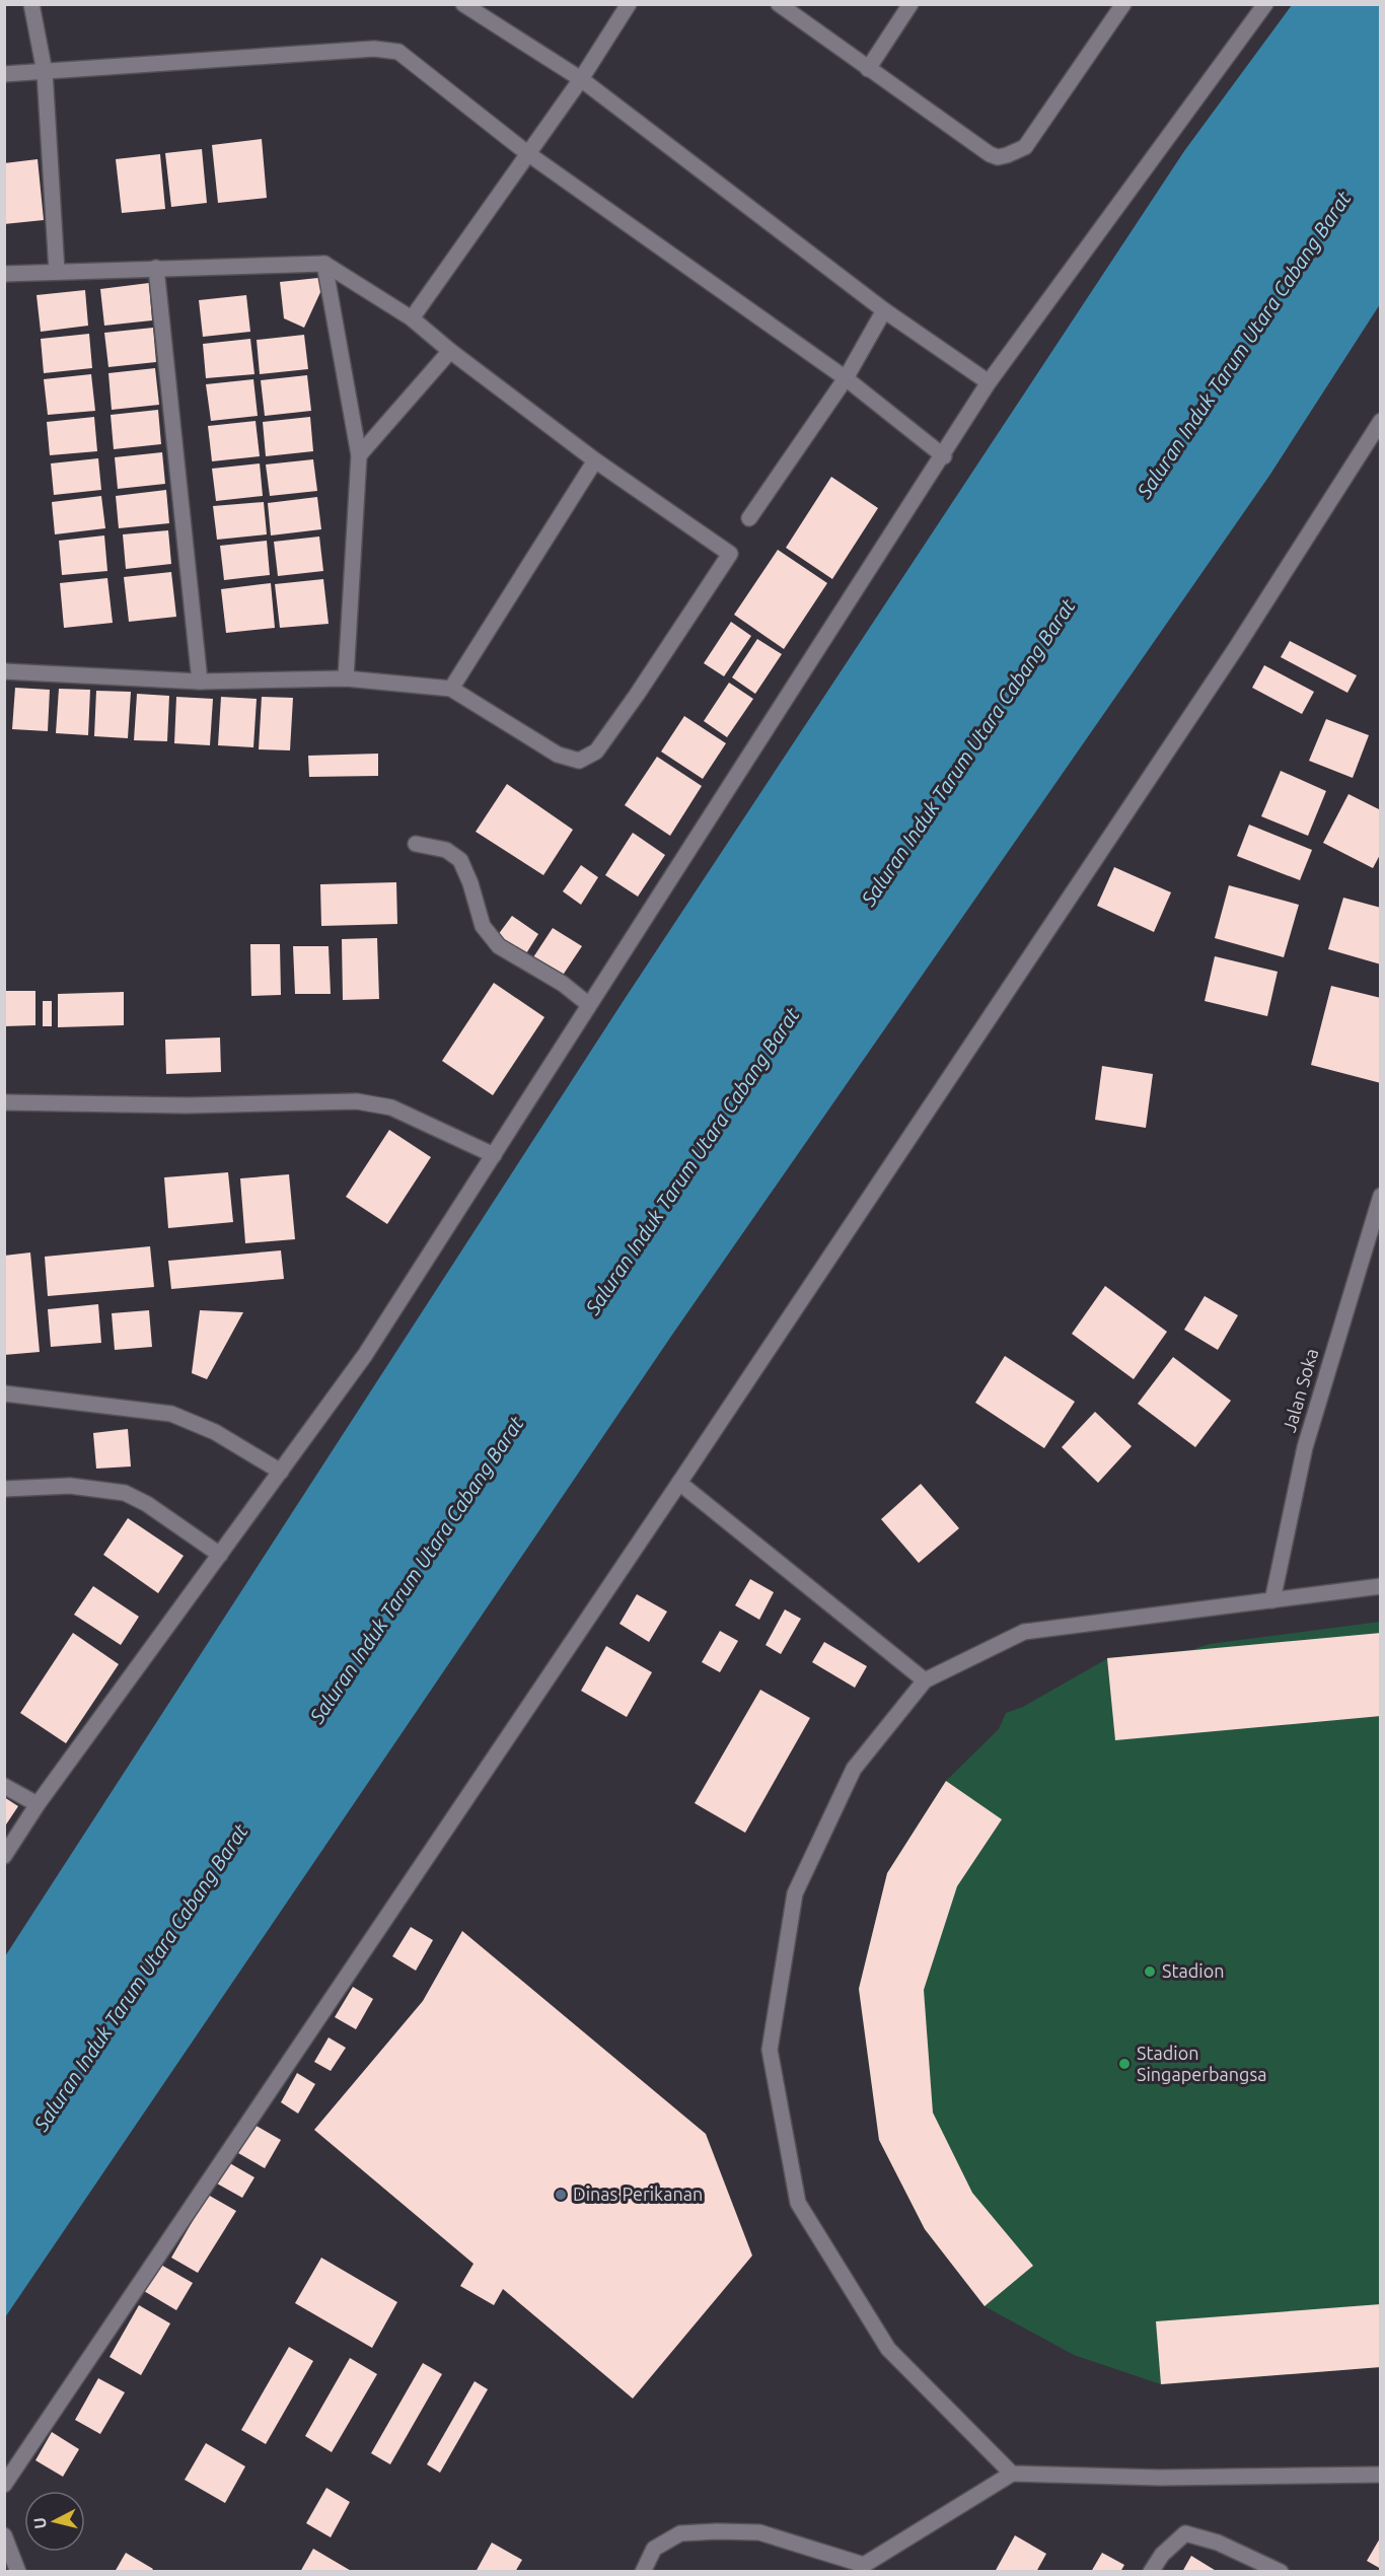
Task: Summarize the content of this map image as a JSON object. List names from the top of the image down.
{
  "streets": {
    "street": ["Jalan Soka"]
  },
  "water": ["Saluran Induk Tarum Utara Cabang Barat"],
  "places": ["Stadion", "Stadion Singaperbangsa", "Dinas Perikanan"],
  "north": "left"
}
